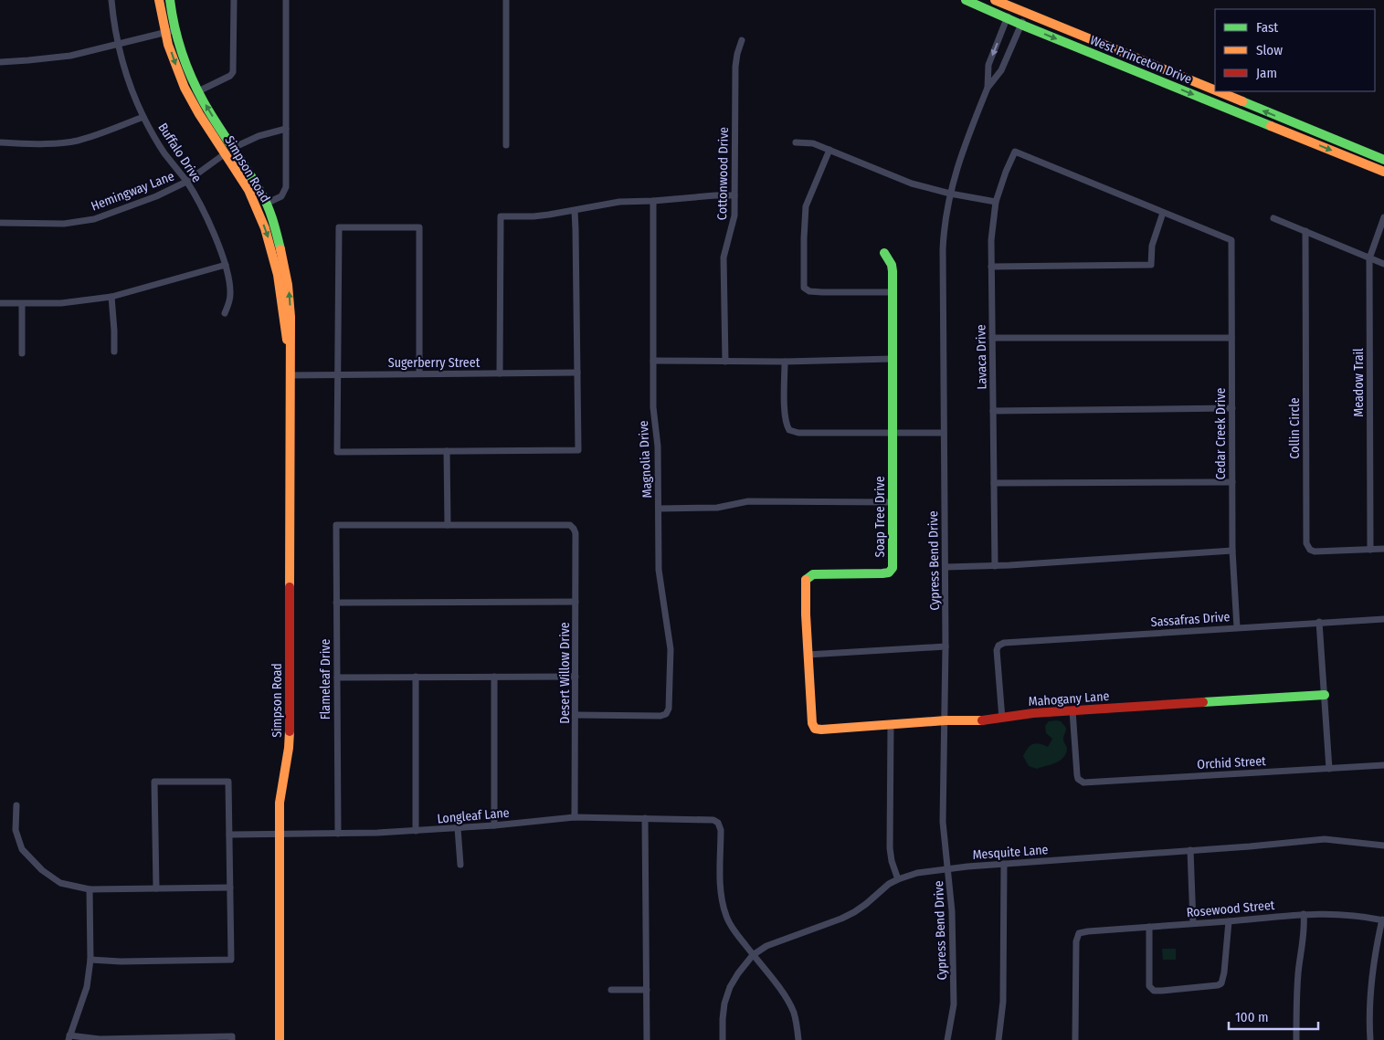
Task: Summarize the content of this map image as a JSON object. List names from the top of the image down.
{
  "streets": {
    "main road": [
      "West Princeton Drive",
      "Simpson Road",
      "Soap Tree Drive",
      "Mahogany Lane"
    ],
    "street": [
      "Buffalo Drive",
      "Cottonwood Drive",
      "Hemingway Lane",
      "Lavaca Drive",
      "Sugerberry Street",
      "Meadow Trail",
      "Collin Circle",
      "Cedar Creek Drive",
      "Magnolia Drive",
      "Cypress Bend Drive",
      "Sassafras Drive",
      "Desert Willow Drive",
      "Flameleaf Drive",
      "Orchid Street",
      "Longleaf Lane",
      "Mesquite Lane",
      "Rosewood Street"
    ]
  },
  "crossings": [
    ["West Princeton Drive", "Cypress Bend Drive"],
    ["Buffalo Drive", "Hemingway Lane"],
    ["Simpson Road", "Hemingway Lane"],
    ["Simpson Road", "Sugerberry Street"],
    ["Simpson Road", "Longleaf Lane"],
    ["Lavaca Drive", "Cedar Creek Drive"],
    ["Meadow Trail", "Collin Circle"],
    ["Cedar Creek Drive", "Sassafras Drive"],
    ["Magnolia Drive", "Desert Willow Drive"],
    ["Soap Tree Drive", "Mahogany Lane"],
    ["Cypress Bend Drive", "Mahogany Lane"],
    ["Cypress Bend Drive", "Mesquite Lane"],
    ["Sassafras Drive", "Mahogany Lane"],
    ["Desert Willow Drive", "Flameleaf Drive"],
    ["Desert Willow Drive", "Longleaf Lane"],
    ["Flameleaf Drive", "Longleaf Lane"],
    ["Mahogany Lane", "Orchid Street"],
    ["Longleaf Lane", "Mesquite Lane"]
  ],
  "legend": ["Fast", "Slow", "Jam"],
  "scale_bar": "100 m"
}
